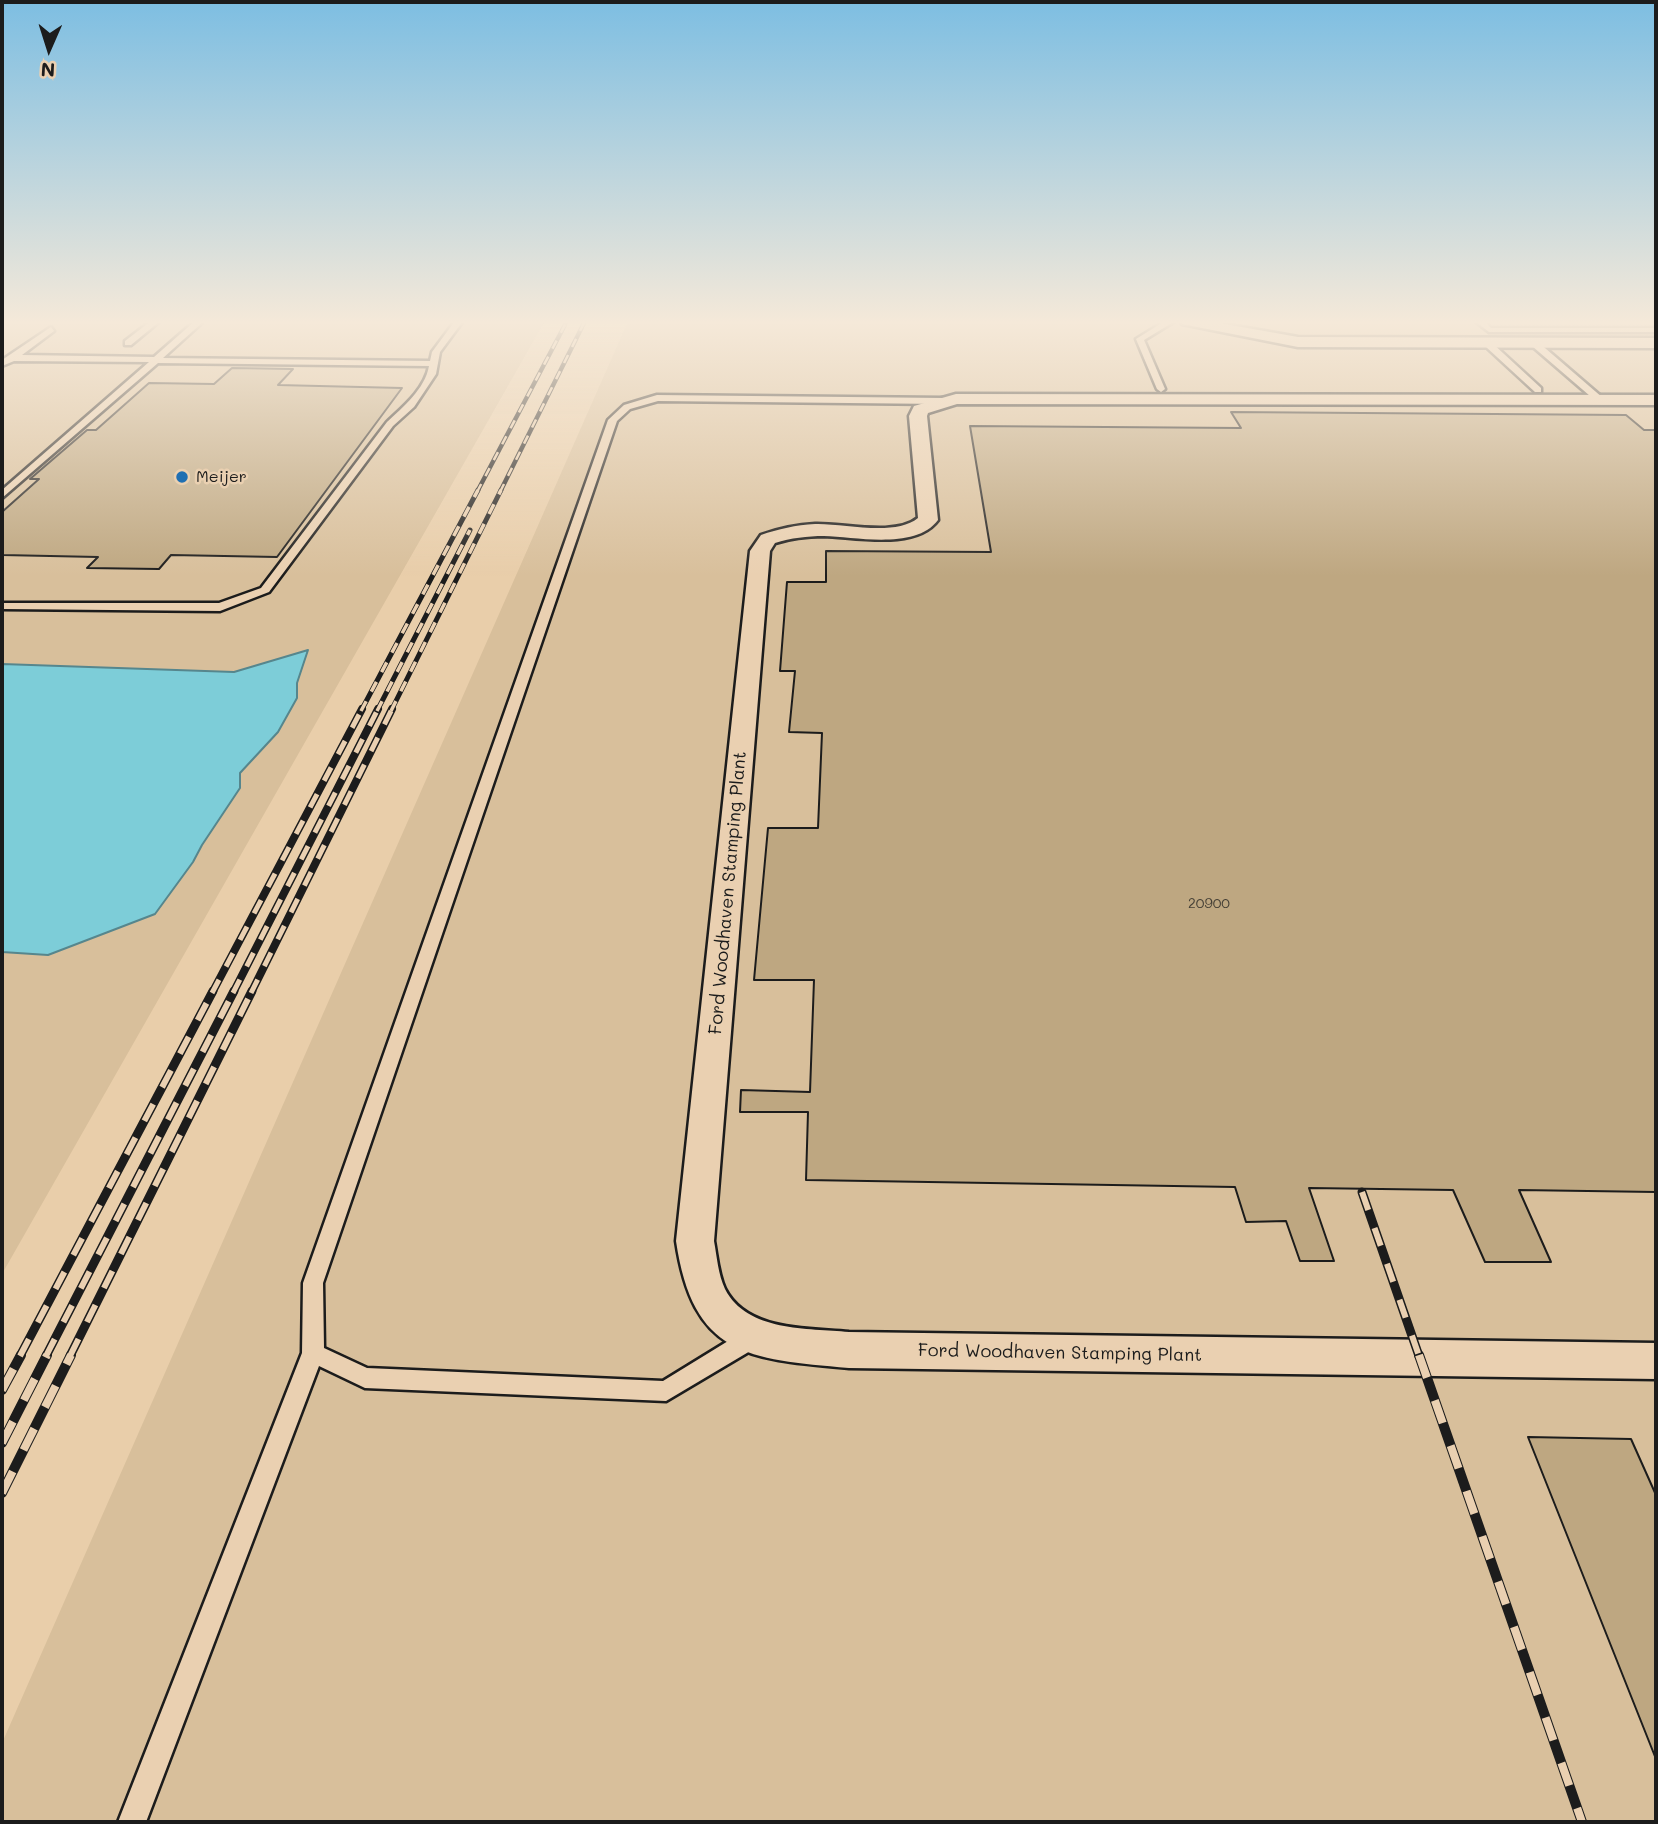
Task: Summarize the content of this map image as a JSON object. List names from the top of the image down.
{
  "streets": {
    "street": ["Ford Woodhaven Stamping Plant"]
  },
  "places": ["Meijer"],
  "house_numbers": ["20900"],
  "north": "bottom"
}
